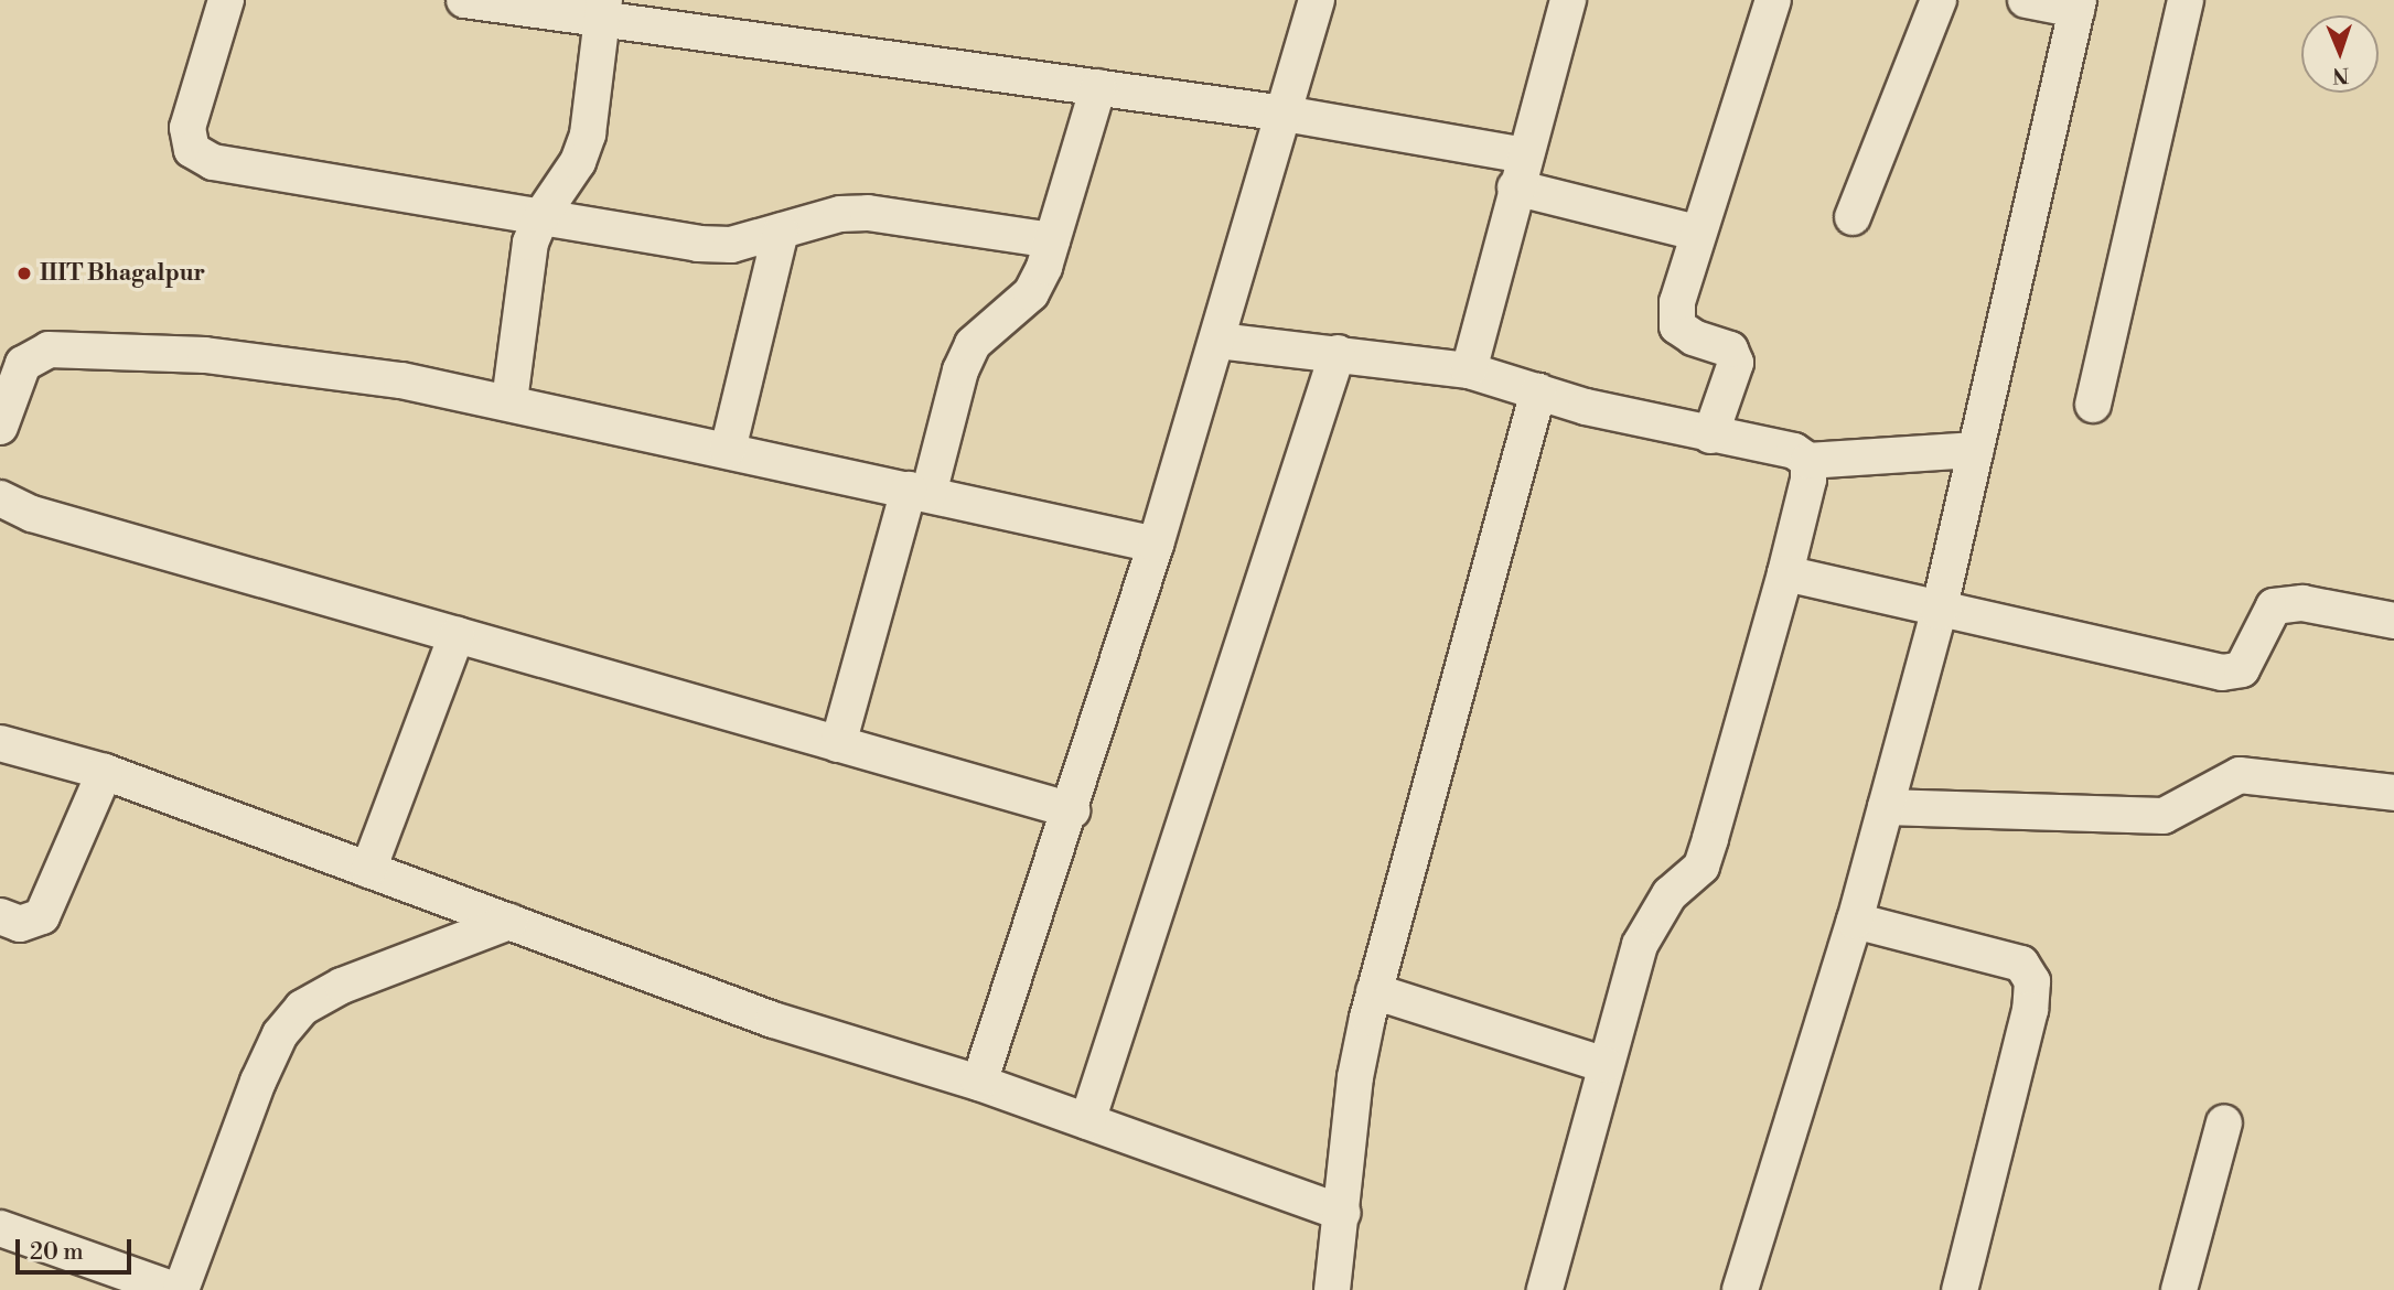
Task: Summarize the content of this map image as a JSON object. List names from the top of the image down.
{
  "places": ["IIIT Bhagalpur"],
  "scale_bar": "20 m",
  "north": "bottom"
}
